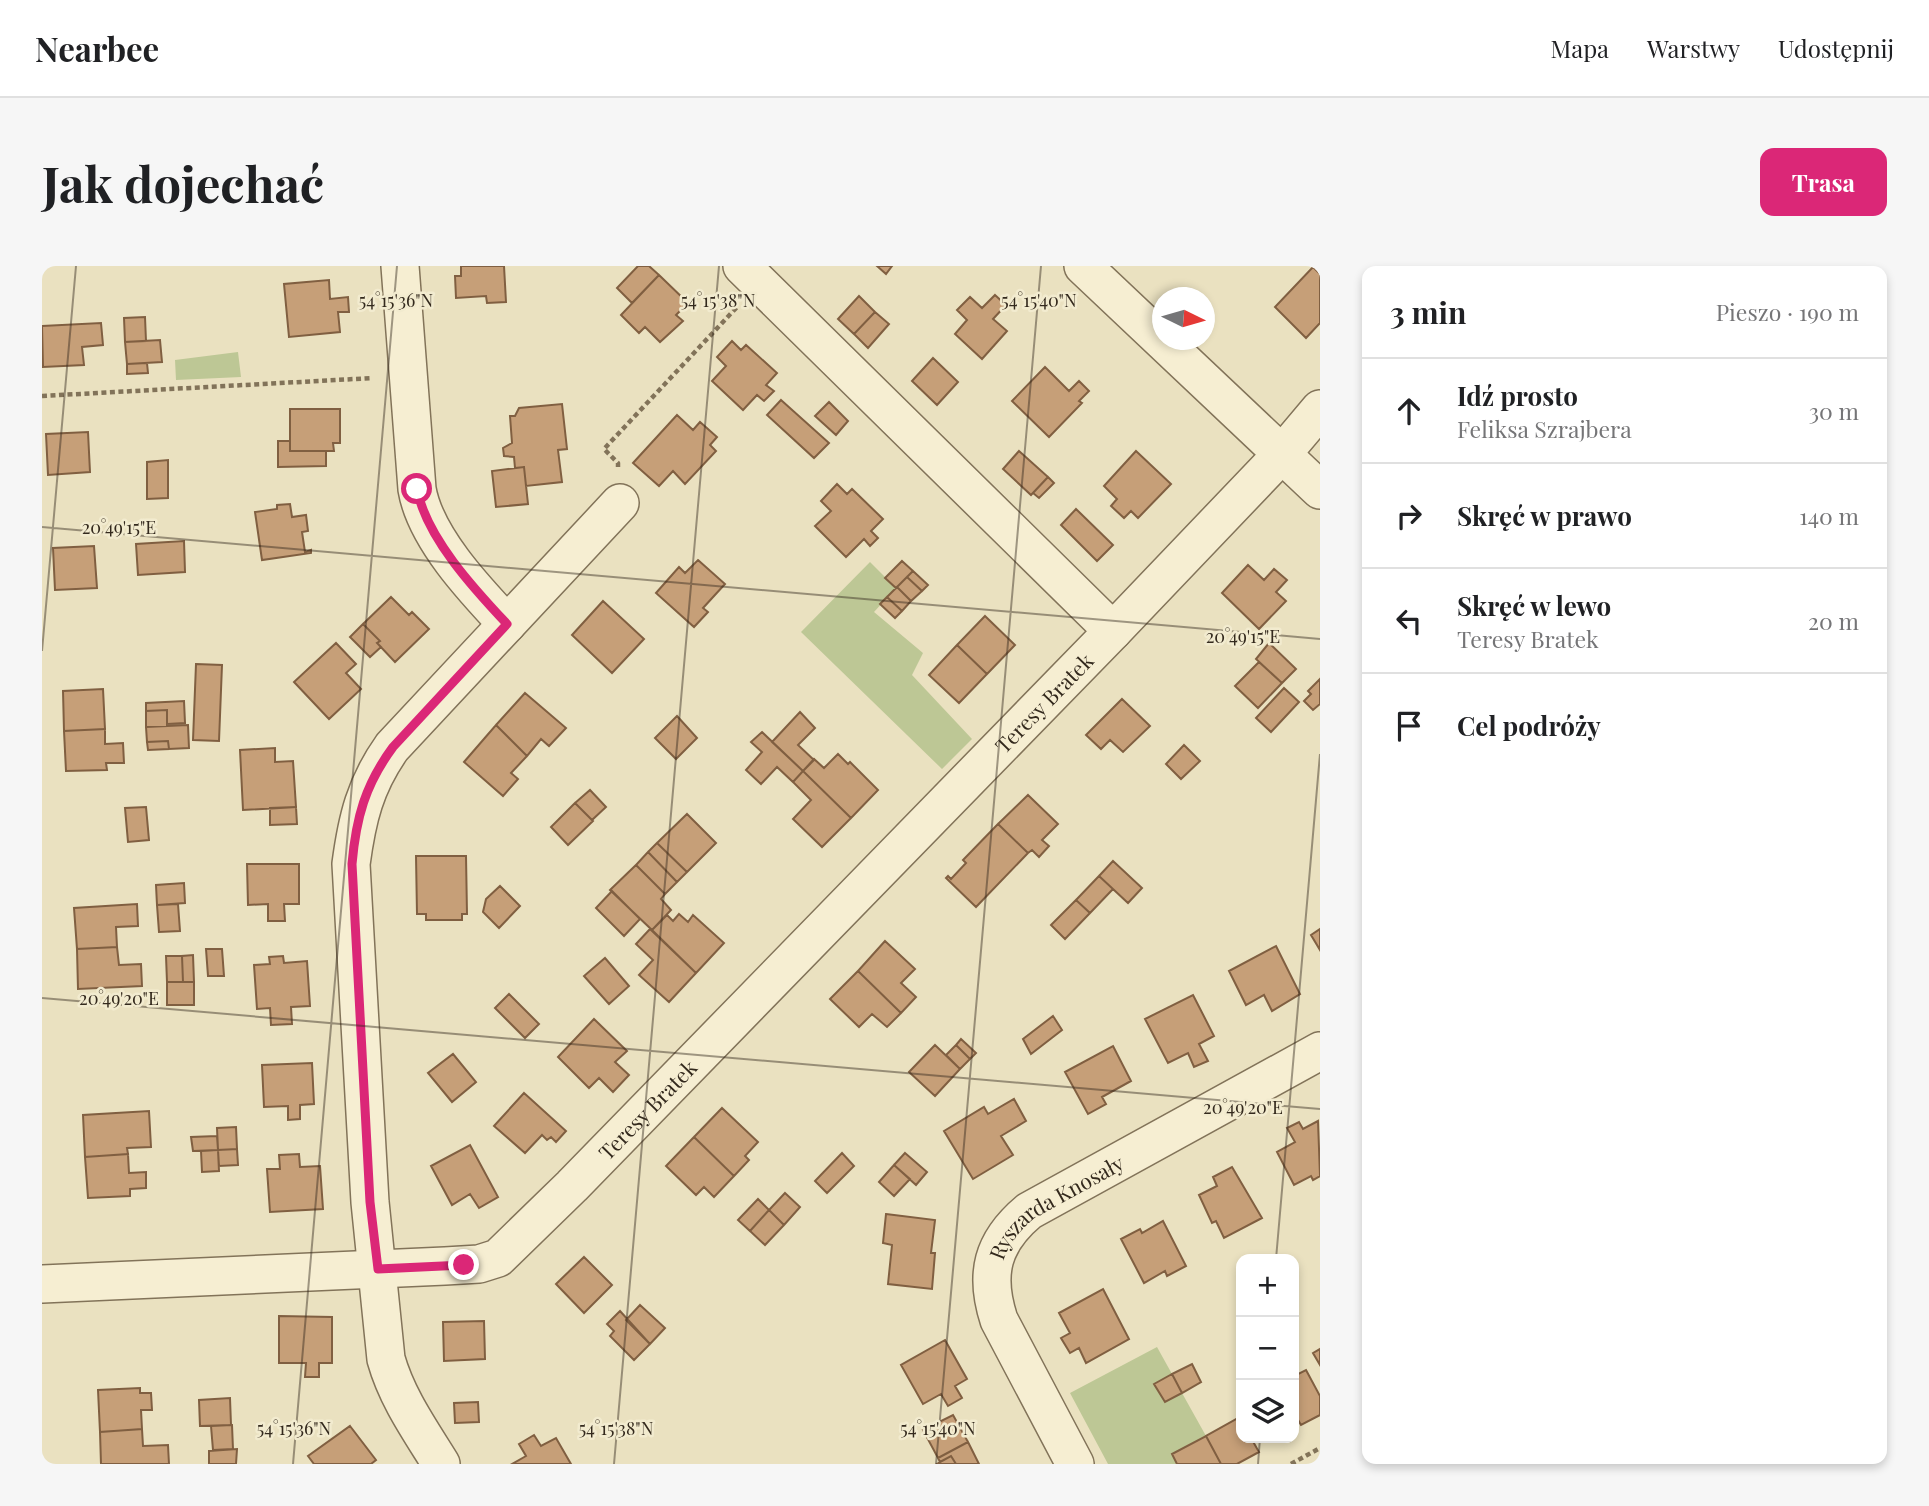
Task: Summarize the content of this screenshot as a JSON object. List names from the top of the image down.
{
  "streets": {
    "street": ["Teresy Bratek", "Ryszarda Knosały"]
  },
  "north": "right",
  "page": {
    "header": "Nearbee",
    "nav": ["Mapa", "Warstwy", "Udostępnij"],
    "buttons": "Trasa",
    "title": "Jak dojechać",
    "heading": ["3 min", "Pieszo · 190 m"],
    "list": [
      ["Idź prosto", "Feliksa Szrajbera", "30 m"],
      ["Skręć w prawo", "140 m"],
      ["Skręć w lewo", "Teresy Bratek", "20 m"],
      "Cel podróży"
    ],
    "map_buttons": ["+", "−"]
  },
  "coordinates": [
    "54°15'36\"N",
    "54°15'38\"N",
    "54°15'40\"N",
    "20°49'15\"E",
    "20°49'20\"E"
  ]
}
